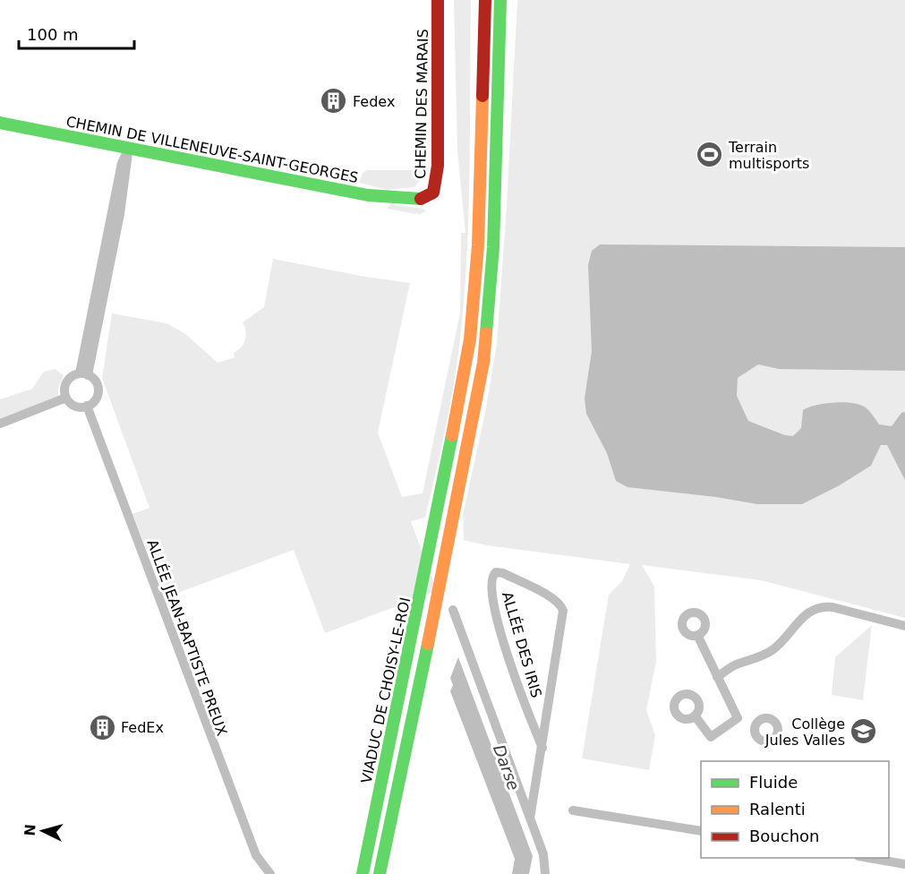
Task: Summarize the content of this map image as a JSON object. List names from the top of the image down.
{
  "streets": {
    "main road": ["CHEMIN DES MARAIS", "CHEMIN DE VILLENEUVE-SAINT-GEORGES", "VIADUC DE CHOISY-LE-ROI"],
    "street": ["ALLÉE JEAN-BAPTISTE PREUX", "ALLÉE DES IRIS"]
  },
  "crossings": [
    ["CHEMIN DES MARAIS", "CHEMIN DE VILLENEUVE-SAINT-GEORGES"]
  ],
  "water": ["Darse"],
  "places": {
    "building": ["Fedex", "FedEx"],
    "sports": ["Terrain multisports"],
    "school or university": ["Collège Jules Valles"]
  },
  "legend": ["Fluide", "Ralenti", "Bouchon"],
  "scale_bar": "100 m",
  "north": "left"
}
